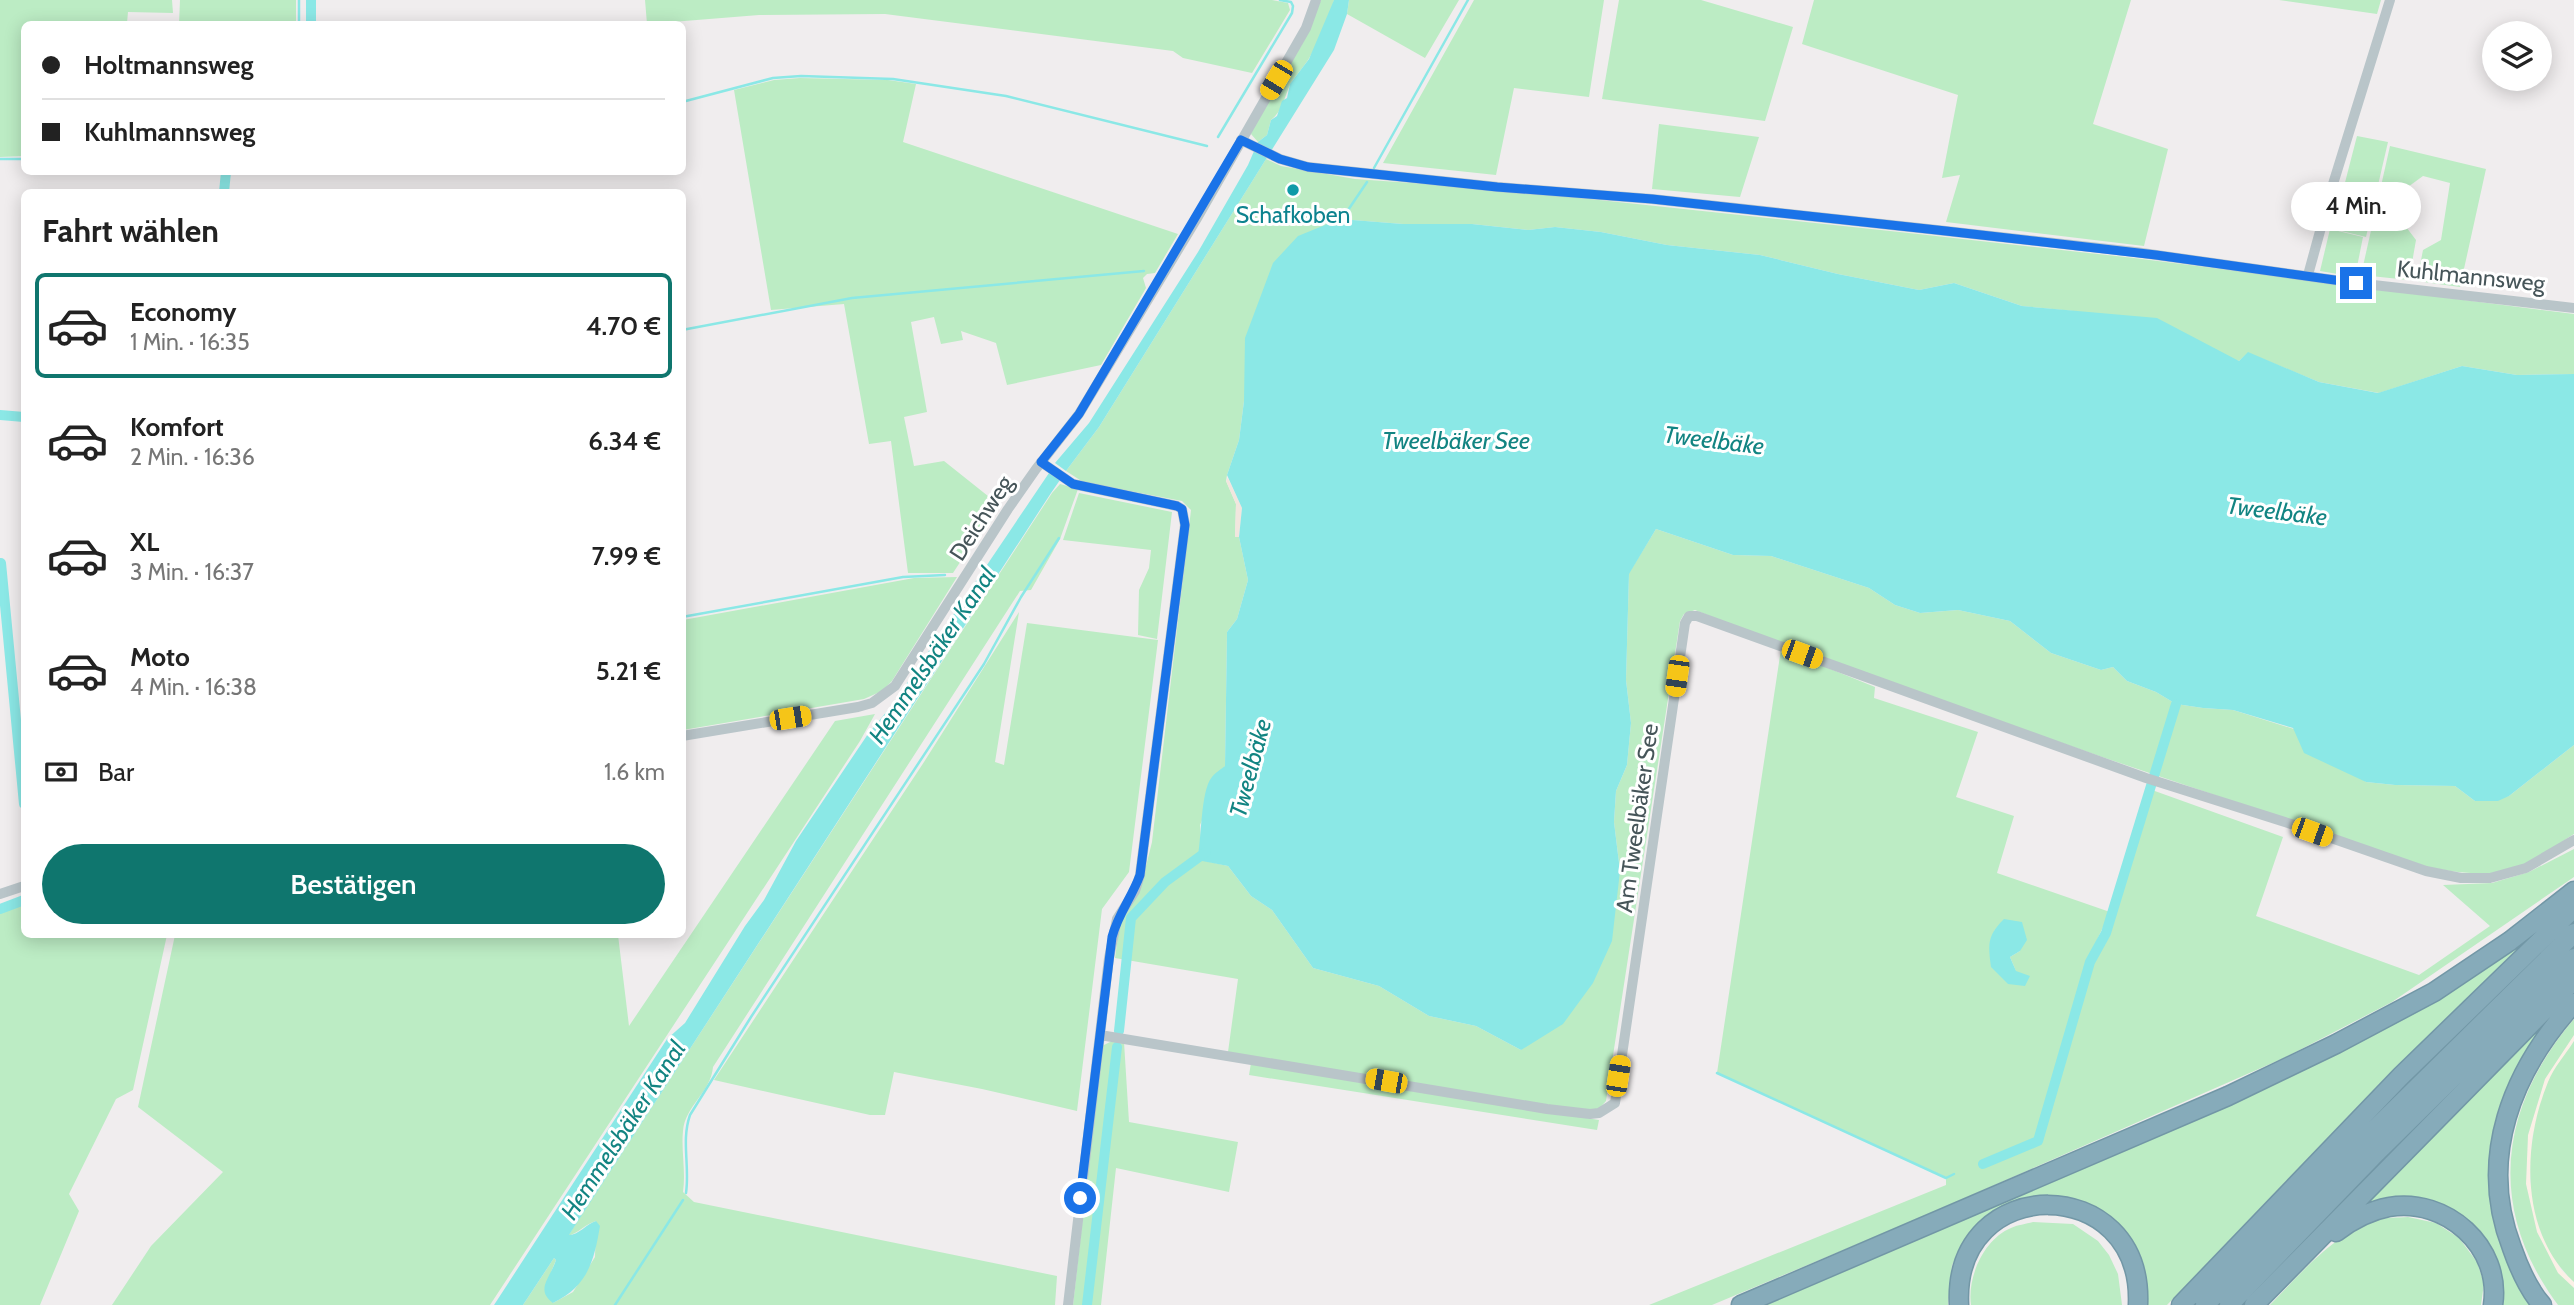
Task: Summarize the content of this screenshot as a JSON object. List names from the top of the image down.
{
  "streets": {
    "street": ["Kuhlmannsweg", "Deichweg", "Am Tweelbäker See"]
  },
  "crossings": [
    ["Kuhlmannsweg", "Deichweg"]
  ],
  "water": ["Tweelbäker See", "Tweelbäke", "Hemmelsbäker Kanal"],
  "places": ["Schafkoben"],
  "page": {
    "banner": ["Holtmannsweg", "Kuhlmannsweg"],
    "bubble": "4 Min.",
    "heading": "Fahrt wählen",
    "list": [
      {
        "name": "Economy",
        "note": "1 Min. · 16:35",
        "value": "4.70 €"
      },
      {
        "name": "Komfort",
        "note": "2 Min. · 16:36",
        "value": "6.34 €"
      },
      {
        "name": "XL",
        "note": "3 Min. · 16:37",
        "value": "7.99 €"
      },
      {
        "name": "Moto",
        "note": "4 Min. · 16:38",
        "value": "5.21 €"
      }
    ],
    "pay": ["Bar", "1.6 km"],
    "buttons": "Bestätigen"
  }
}
